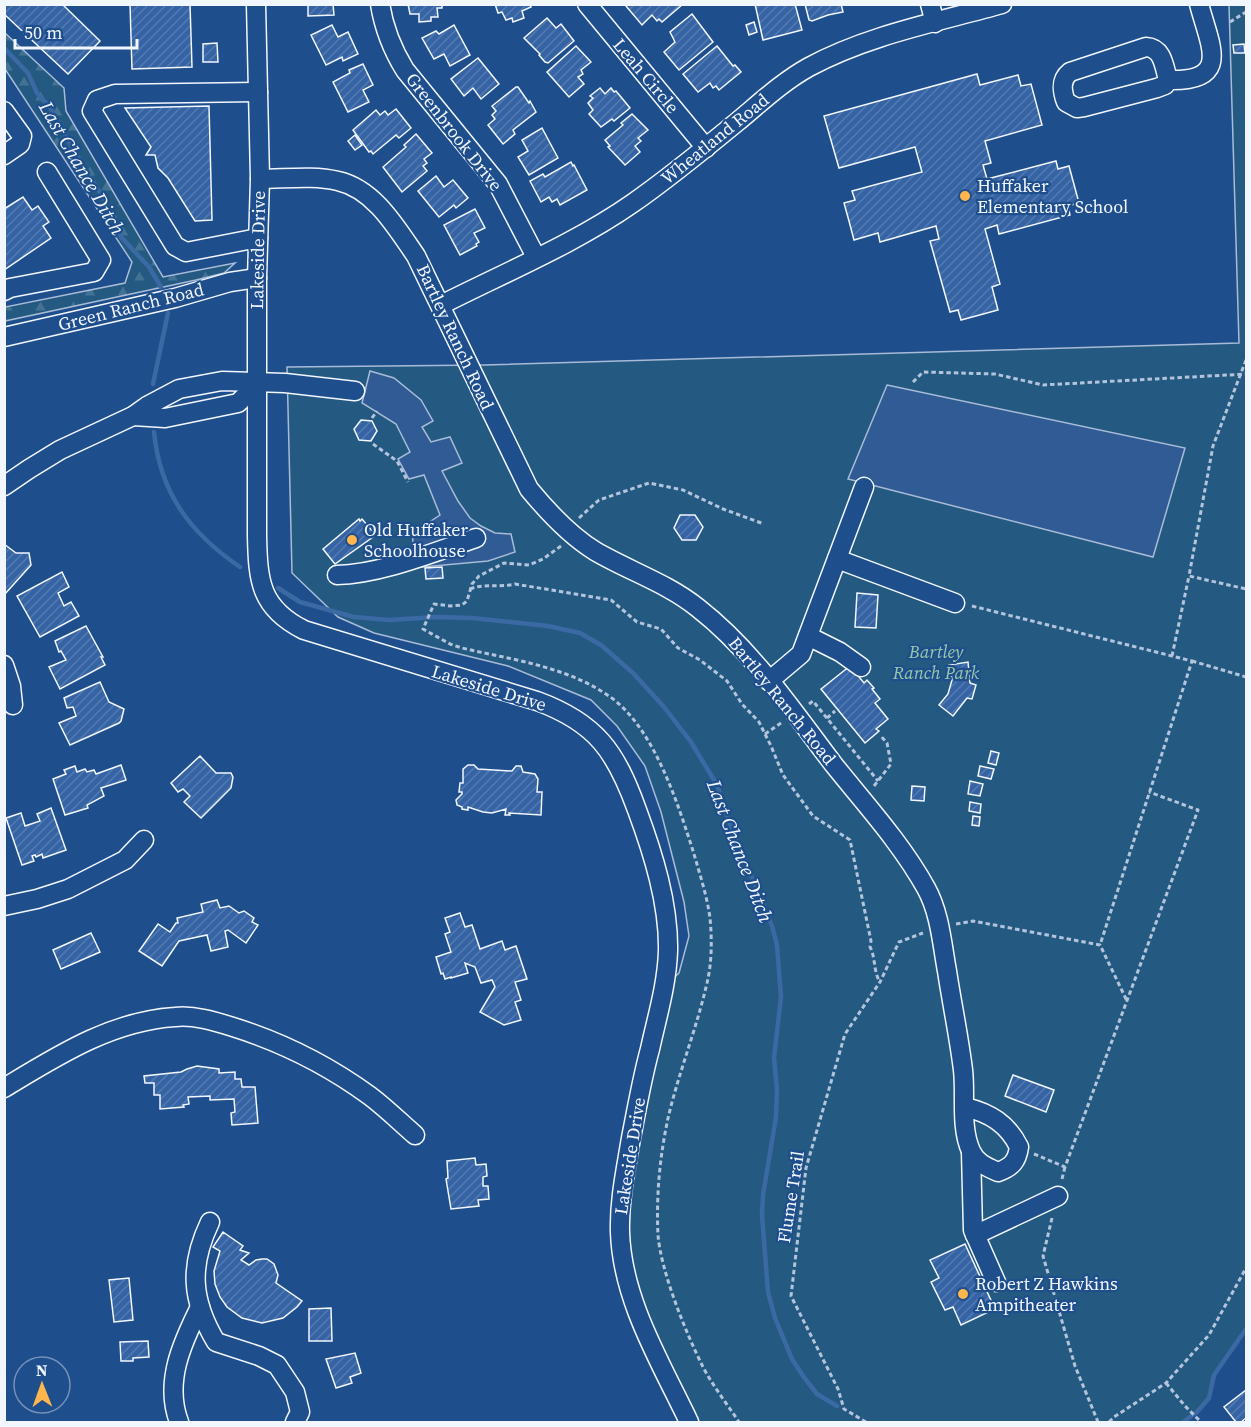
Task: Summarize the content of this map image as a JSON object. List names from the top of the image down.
{
  "streets": {
    "street": [
      "Leah Circle",
      "Greenbrook Drive",
      "Wheatland Road",
      "Lakeside Drive",
      "Green Ranch Road",
      "Bartley Ranch Road"
    ],
    "path": ["Flume Trail"]
  },
  "crossings": [
    ["Leah Circle", "Wheatland Road"],
    ["Greenbrook Drive", "Wheatland Road"],
    ["Wheatland Road", "Bartley Ranch Road"],
    ["Lakeside Drive", "Green Ranch Road"],
    ["Lakeside Drive", "Bartley Ranch Road"],
    ["Bartley Ranch Road", "Flume Trail"]
  ],
  "water": ["Last Chance Ditch"],
  "parks": ["Bartley Ranch Park"],
  "places": ["Huffaker Elementary School", "Old Huffaker Schoolhouse", "Robert Z Hawkins Ampitheater"],
  "scale_bar": "50 m",
  "north": "top"
}
